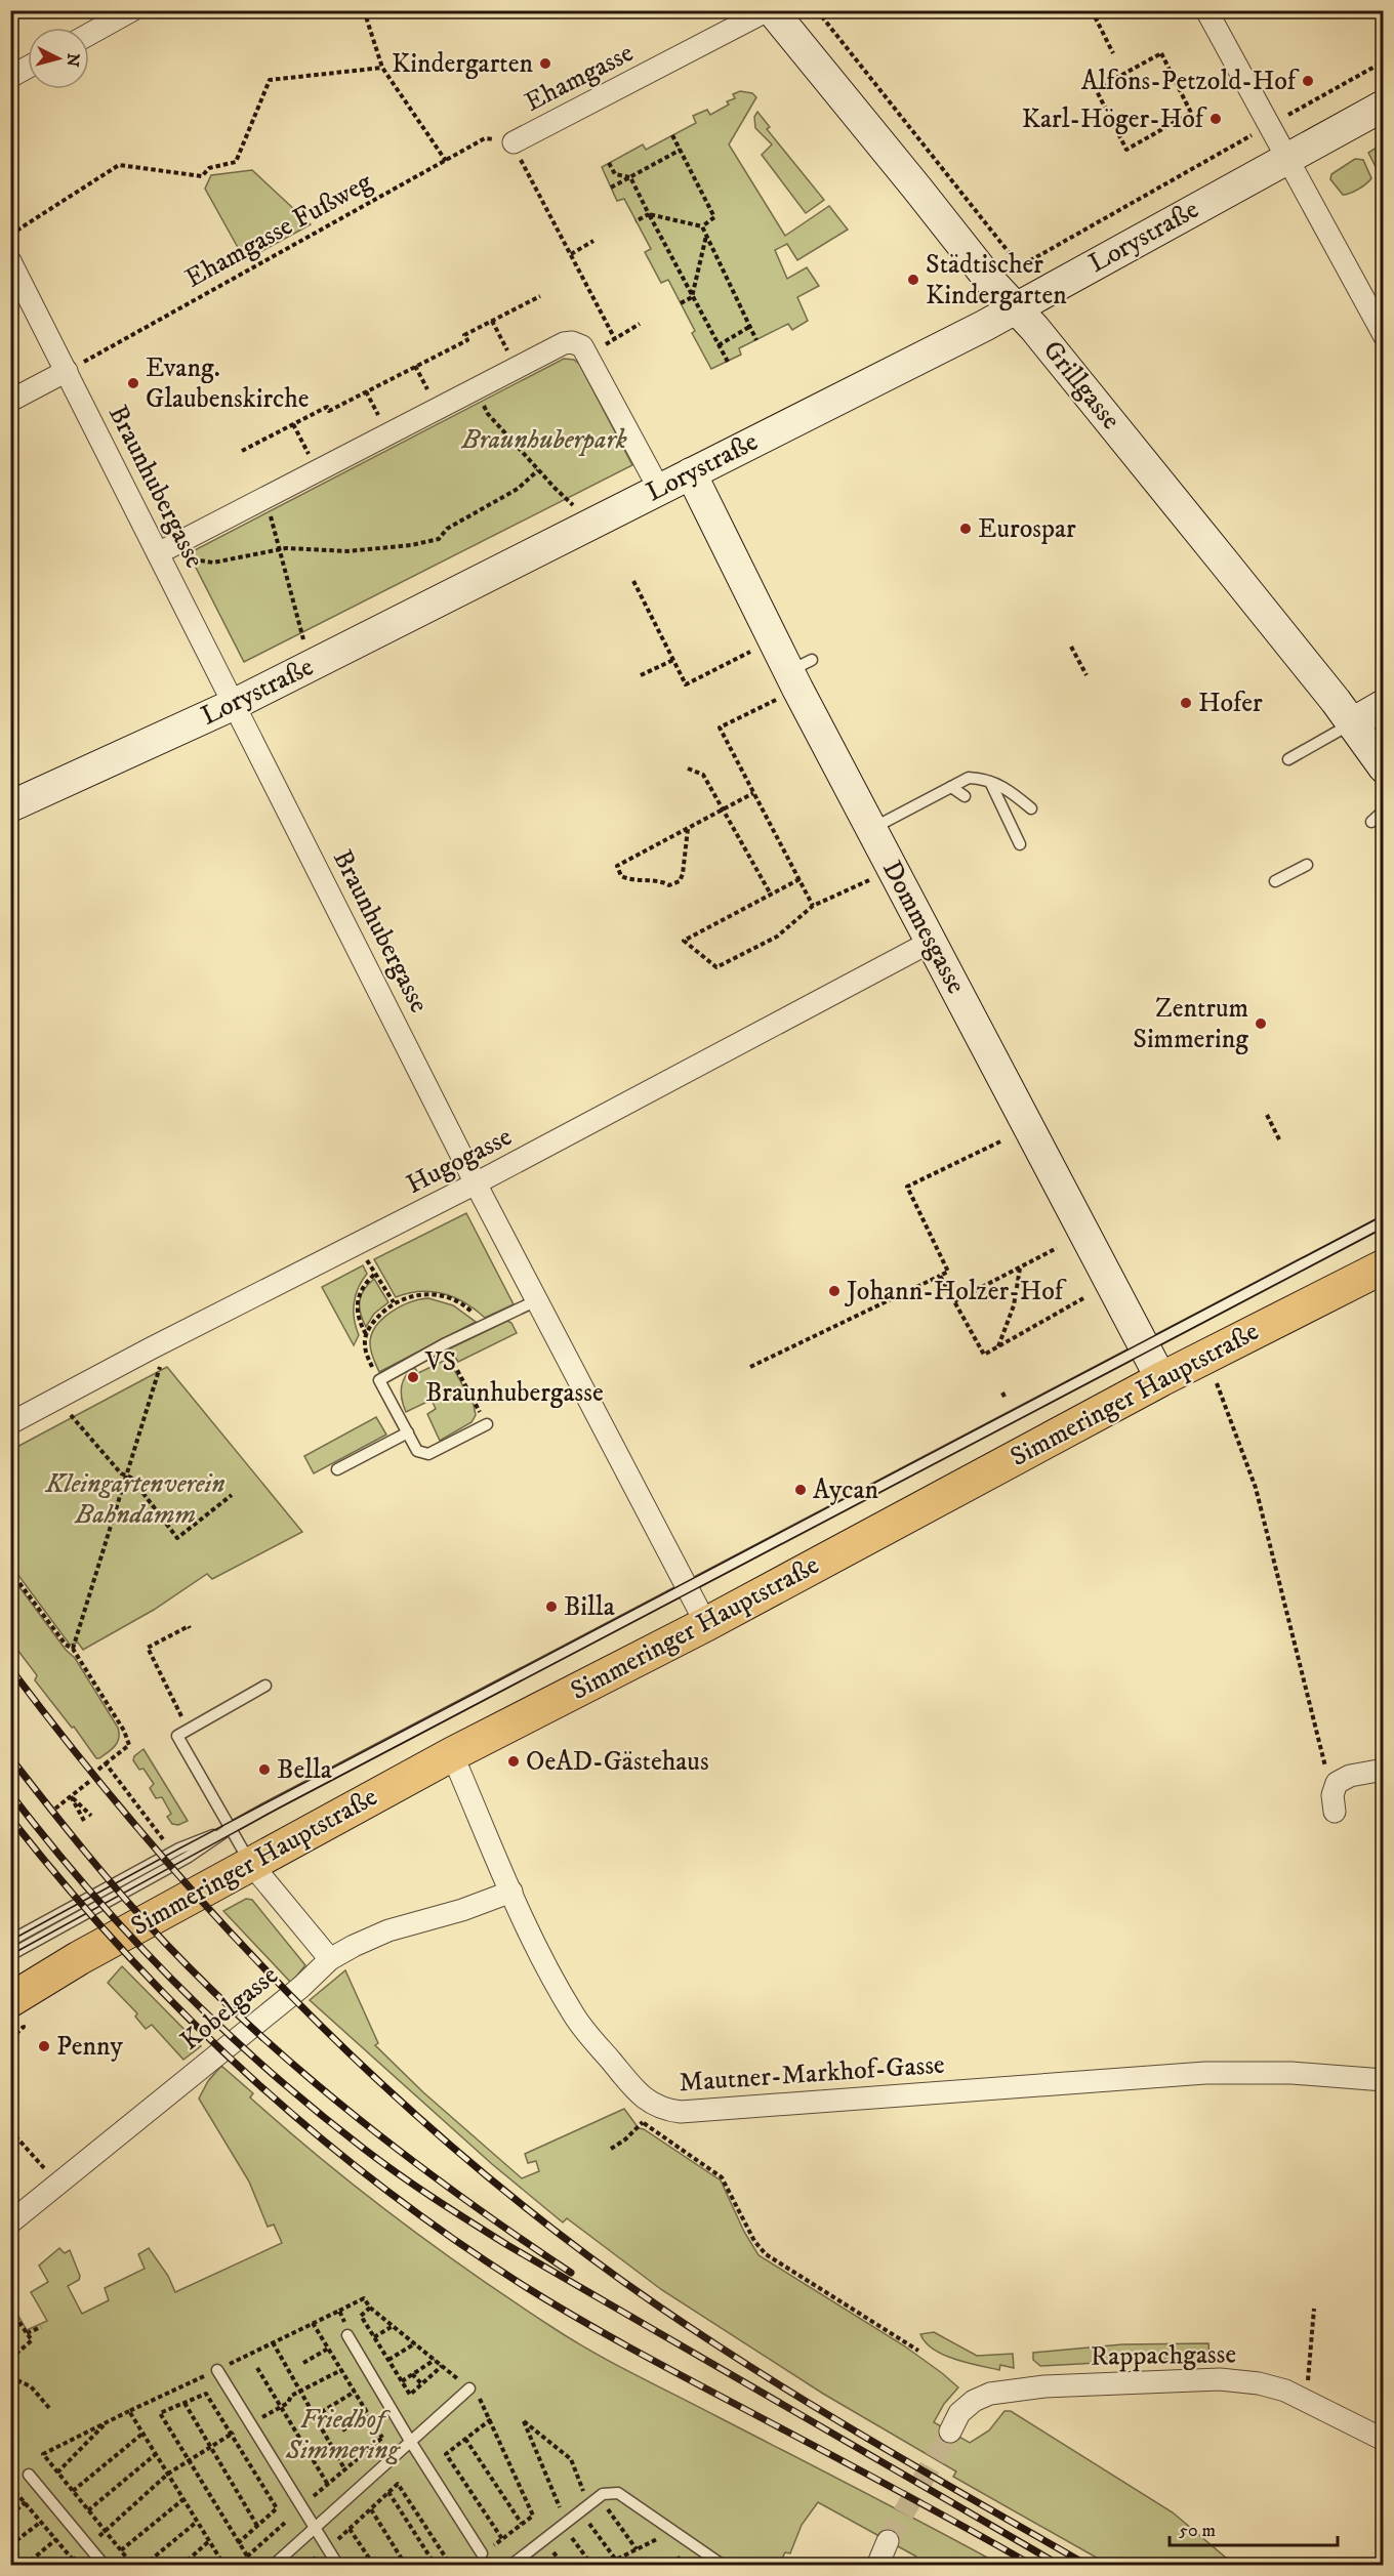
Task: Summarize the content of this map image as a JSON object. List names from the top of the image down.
{
  "streets": {
    "main road": ["Simmeringer Hauptstraße"],
    "street": [
      "Ehamgasse",
      "Lorystraße",
      "Grillgasse",
      "Braunhubergasse",
      "Dommesgasse",
      "Hugogasse",
      "Kobelgasse",
      "Mautner-Markhof-Gasse",
      "Rappachgasse"
    ],
    "path": ["Ehamgasse Fußweg"]
  },
  "crossings": [
    ["Ehamgasse", "Ehamgasse Fußweg"],
    ["Ehamgasse", "Grillgasse"],
    ["Ehamgasse Fußweg", "Braunhubergasse"],
    ["Lorystraße", "Grillgasse"],
    ["Lorystraße", "Braunhubergasse"],
    ["Lorystraße", "Dommesgasse"],
    ["Braunhubergasse", "Hugogasse"],
    ["Braunhubergasse", "Simmeringer Hauptstraße"],
    ["Dommesgasse", "Hugogasse"],
    ["Dommesgasse", "Simmeringer Hauptstraße"],
    ["Simmeringer Hauptstraße", "Mautner-Markhof-Gasse"],
    ["Kobelgasse", "Mautner-Markhof-Gasse"]
  ],
  "parks": ["Braunhuberpark", "Kleingartenverein Bahndamm", "Friedhof Simmering"],
  "places": [
    "Kindergarten",
    "Alfons-Petzold-Hof",
    "Karl-Höger-Hof",
    "Städtischer Kindergarten",
    "Evang. Glaubenskirche",
    "Eurospar",
    "Hofer",
    "Zentrum Simmering",
    "Johann-Holzer-Hof",
    "VS Braunhubergasse",
    "Aycan",
    "Billa",
    "OeAD-Gästehaus",
    "Bella",
    "Penny"
  ],
  "scale_bar": "50 m",
  "north": "right"
}
